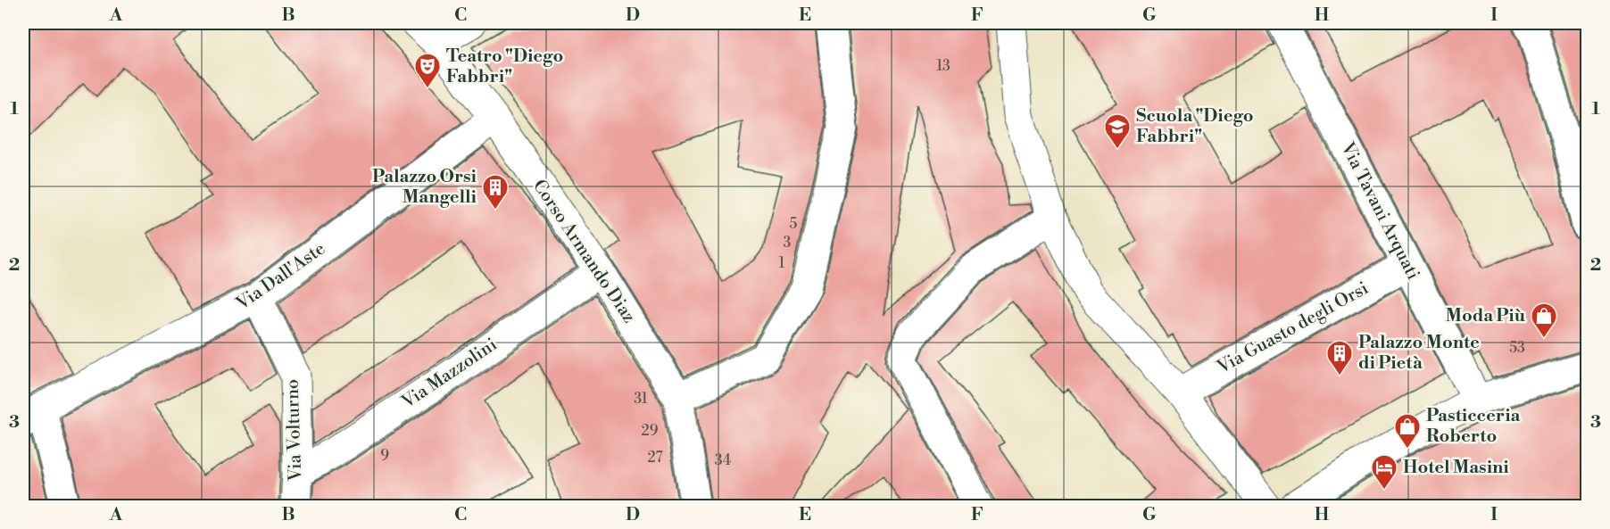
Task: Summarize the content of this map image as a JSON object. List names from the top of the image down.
{
  "streets": {
    "street": [
      "Via Tavani Arquati",
      "Corso Armando Diaz",
      "Via Dall'Aste",
      "Via Guasto degli Orsi",
      "Via Mazzolini",
      "Via Volturno"
    ]
  },
  "crossings": [
    ["Via Tavani Arquati", "Via Guasto degli Orsi"],
    ["Corso Armando Diaz", "Via Dall'Aste"],
    ["Corso Armando Diaz", "Via Mazzolini"],
    ["Via Dall'Aste", "Via Volturno"],
    ["Via Mazzolini", "Via Volturno"]
  ],
  "places": {
    "theatre": ["Teatro \"Diego Fabbri\""],
    "school or university": ["Scuola \"Diego Fabbri\""],
    "building": ["Palazzo Orsi Mangelli", "Palazzo Monte di Pietà"],
    "shop": ["Moda Più", "Pasticceria Roberto"],
    "hotel": ["Hotel Masini"]
  },
  "house_numbers": [
    "13",
    "5",
    "3",
    "1",
    "53",
    "31",
    "29",
    "9",
    "27",
    "34"
  ],
  "grid": {
    "columns": [
      "A",
      "B",
      "C",
      "D",
      "E",
      "F",
      "G",
      "H",
      "I"
    ],
    "rows": ["1", "2", "3"]
  }
}
